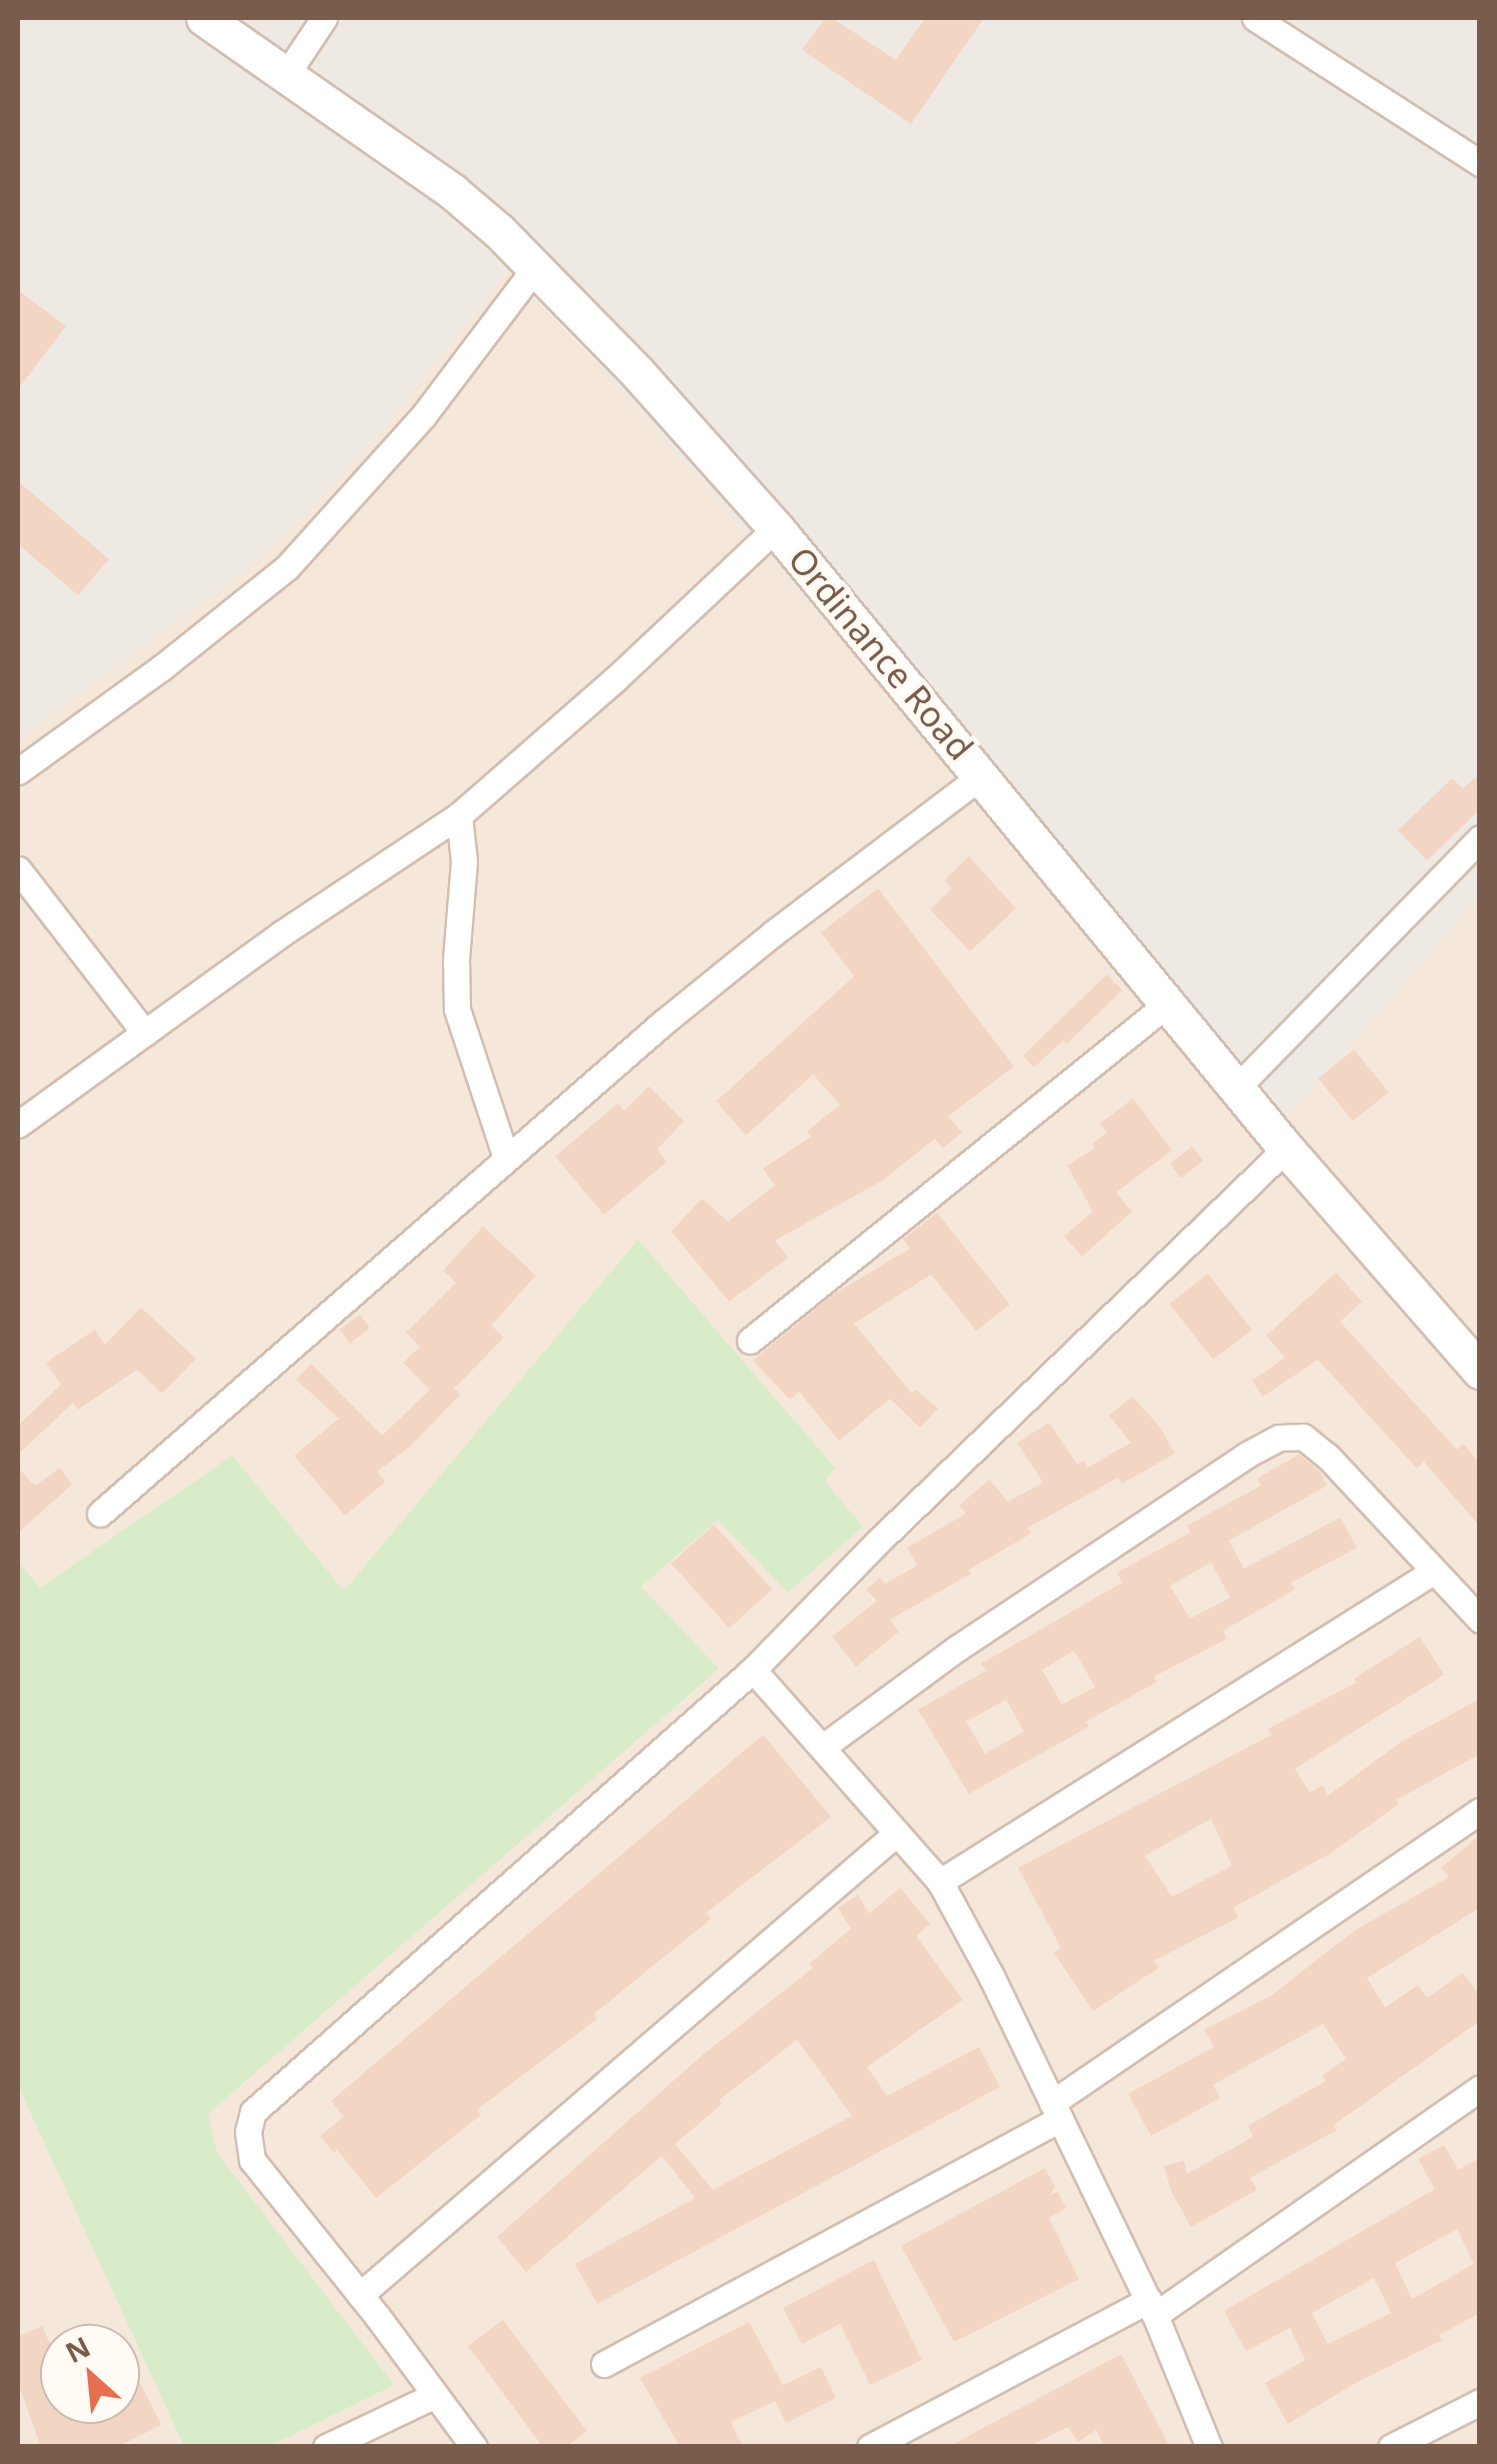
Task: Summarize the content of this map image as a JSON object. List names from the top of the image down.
{
  "streets": {
    "street": ["Ordinance Road"]
  },
  "north": "top left"
}
